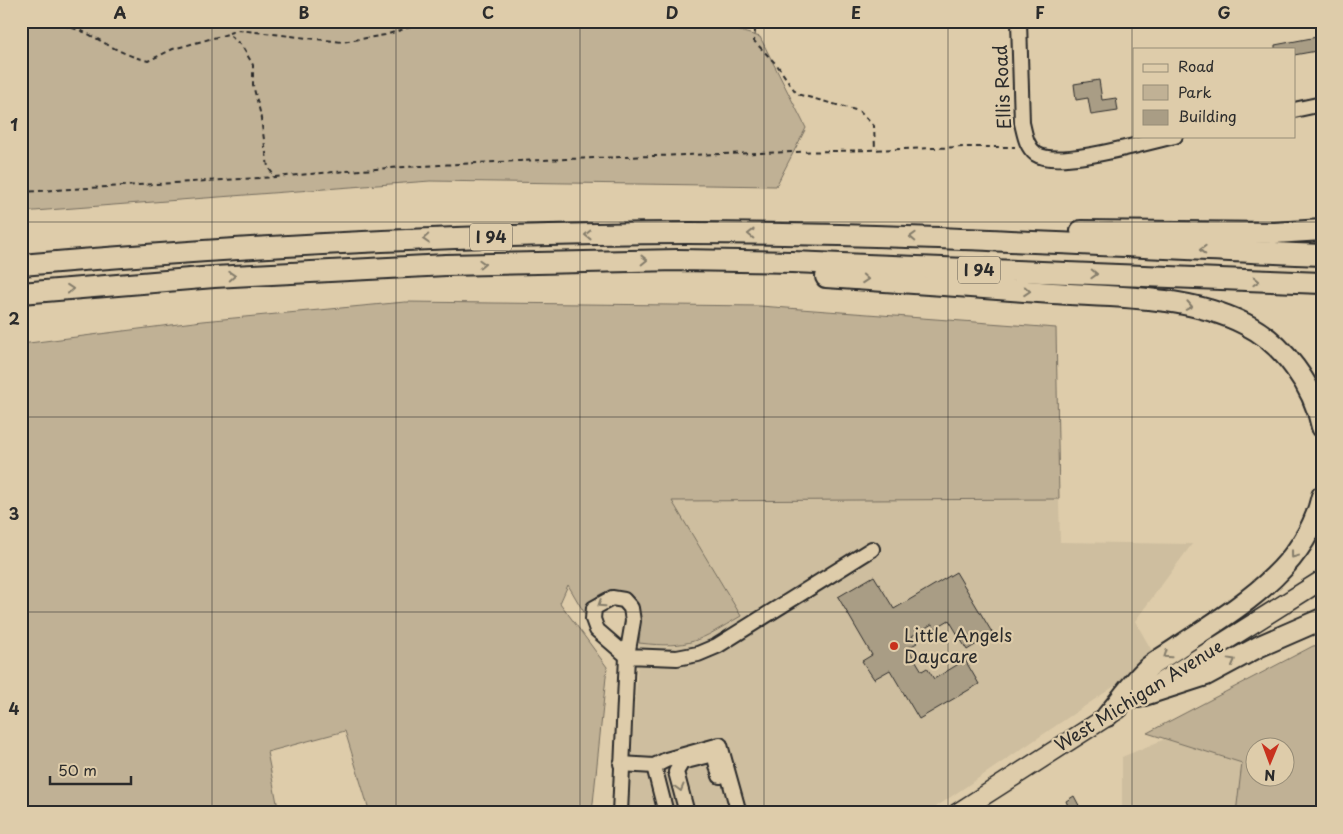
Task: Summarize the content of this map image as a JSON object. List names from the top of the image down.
{
  "streets": {
    "highway": ["I 94"],
    "main road": ["West Michigan Avenue"],
    "street": ["Ellis Road"]
  },
  "places": ["Little Angels Daycare"],
  "legend": ["Road", "Park", "Building"],
  "scale_bar": "50 m",
  "north": "bottom",
  "grid": {
    "columns": [
      "A",
      "B",
      "C",
      "D",
      "E",
      "F",
      "G"
    ],
    "rows": [
      "1",
      "2",
      "3",
      "4"
    ]
  }
}
